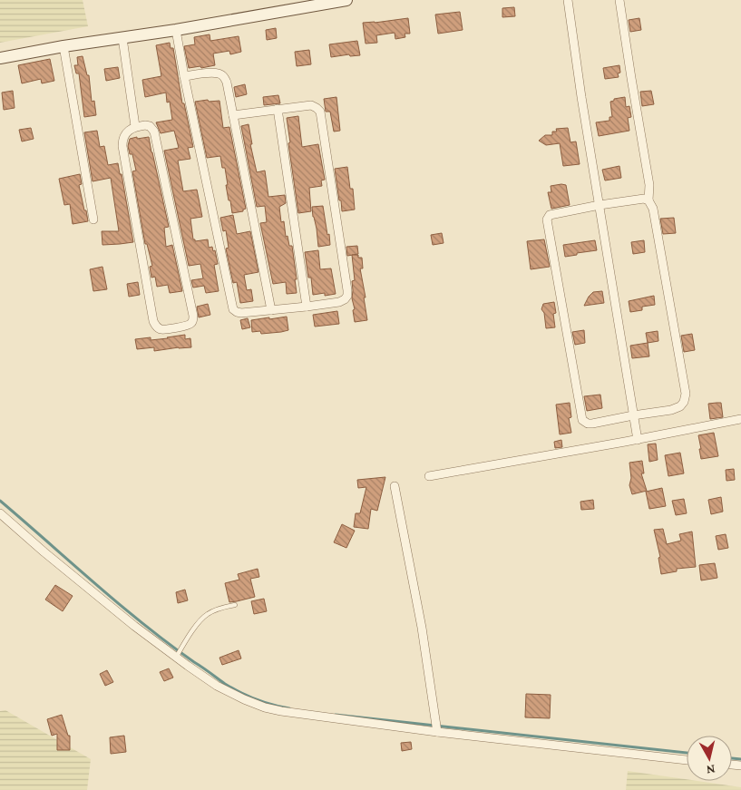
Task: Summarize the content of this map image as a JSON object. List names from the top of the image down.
{
  "north": "bottom"
}
